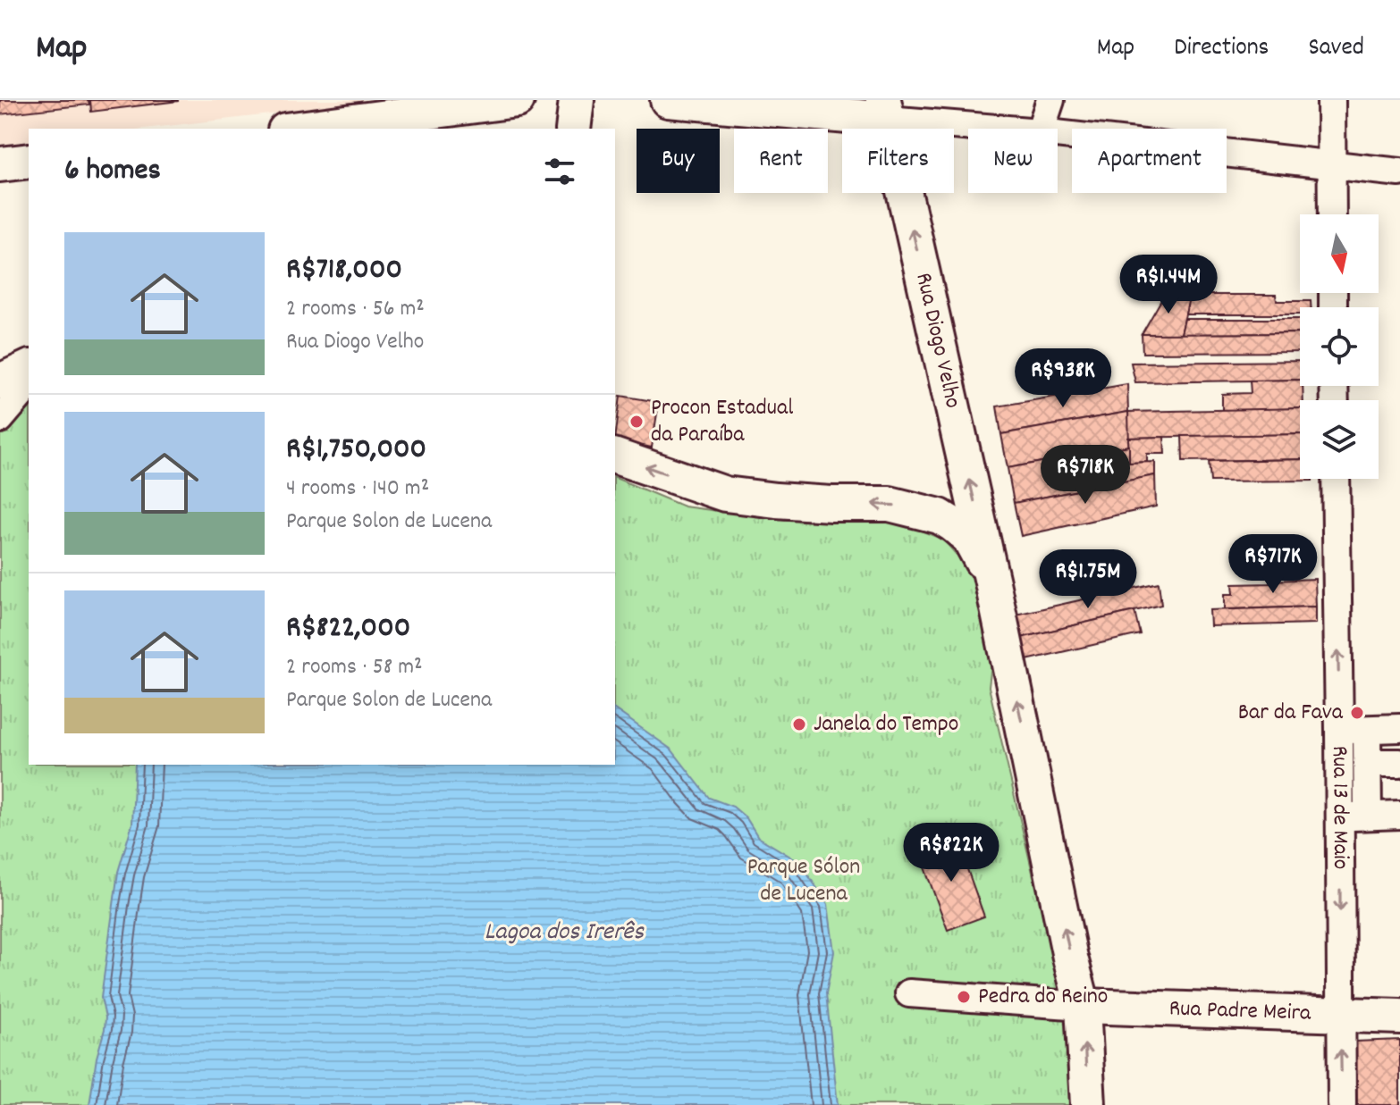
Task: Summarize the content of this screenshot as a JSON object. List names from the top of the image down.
{
  "streets": {
    "main road": ["Rua Diogo Velho", "Rua Padre Meira"],
    "street": ["Rua 13 de Maio"]
  },
  "crossings": [
    ["Rua 13 de Maio", "Rua Padre Meira"]
  ],
  "one_way": ["Rua Diogo Velho"],
  "water": ["Lagoa dos Irerês"],
  "parks": ["Parque Sólon de Lucena"],
  "places": [
    "Procon Estadual da Paraíba",
    "Bar da Fava",
    "Janela do Tempo",
    "Pedra do Reino"
  ],
  "north": "bottom",
  "page": {
    "header": "Map",
    "nav": ["Map", "Directions", "Saved"],
    "chip": [
      "Buy",
      "Rent",
      "Filters",
      "New",
      "Apartment"
    ],
    "heading": "6 homes",
    "list": [
      {
        "name": "R$718,000",
        "note": "2 rooms · 56 m² · Rua Diogo Velho"
      },
      {
        "name": "R$1,750,000",
        "note": "4 rooms · 140 m² · Parque Solon de Lucena"
      },
      {
        "name": "R$822,000",
        "note": "2 rooms · 58 m² · Parque Solon de Lucena"
      }
    ],
    "price": [
      "R$1.44M",
      "R$938K",
      "R$718K",
      "R$717K",
      "R$1.75M",
      "R$822K"
    ]
  }
}
